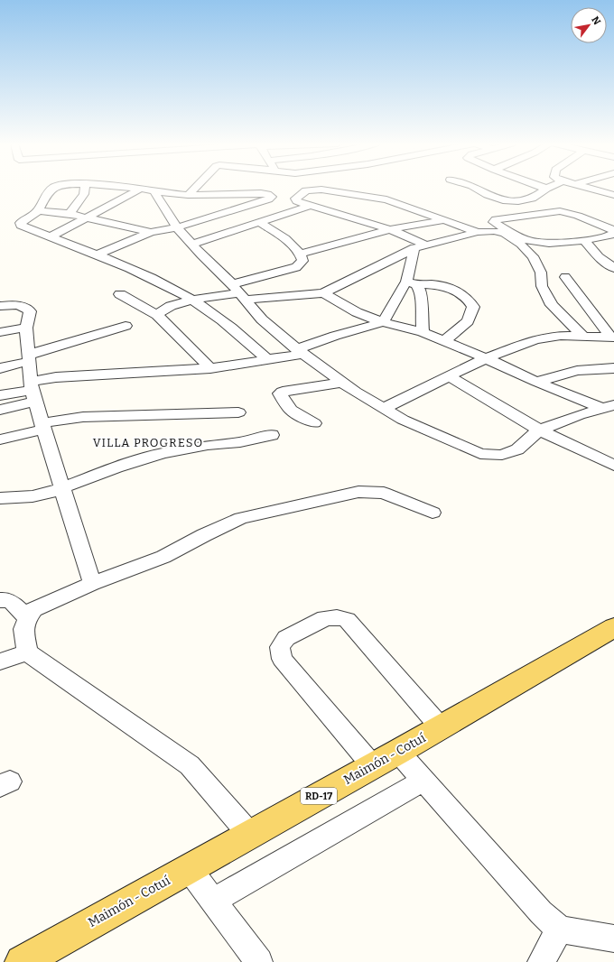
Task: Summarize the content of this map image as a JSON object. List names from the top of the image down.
{
  "streets": {
    "main road": ["Maimón - Cotuí", "RD-17"]
  },
  "districts": ["VILLA PROGRESO"],
  "north": "top right"
}
